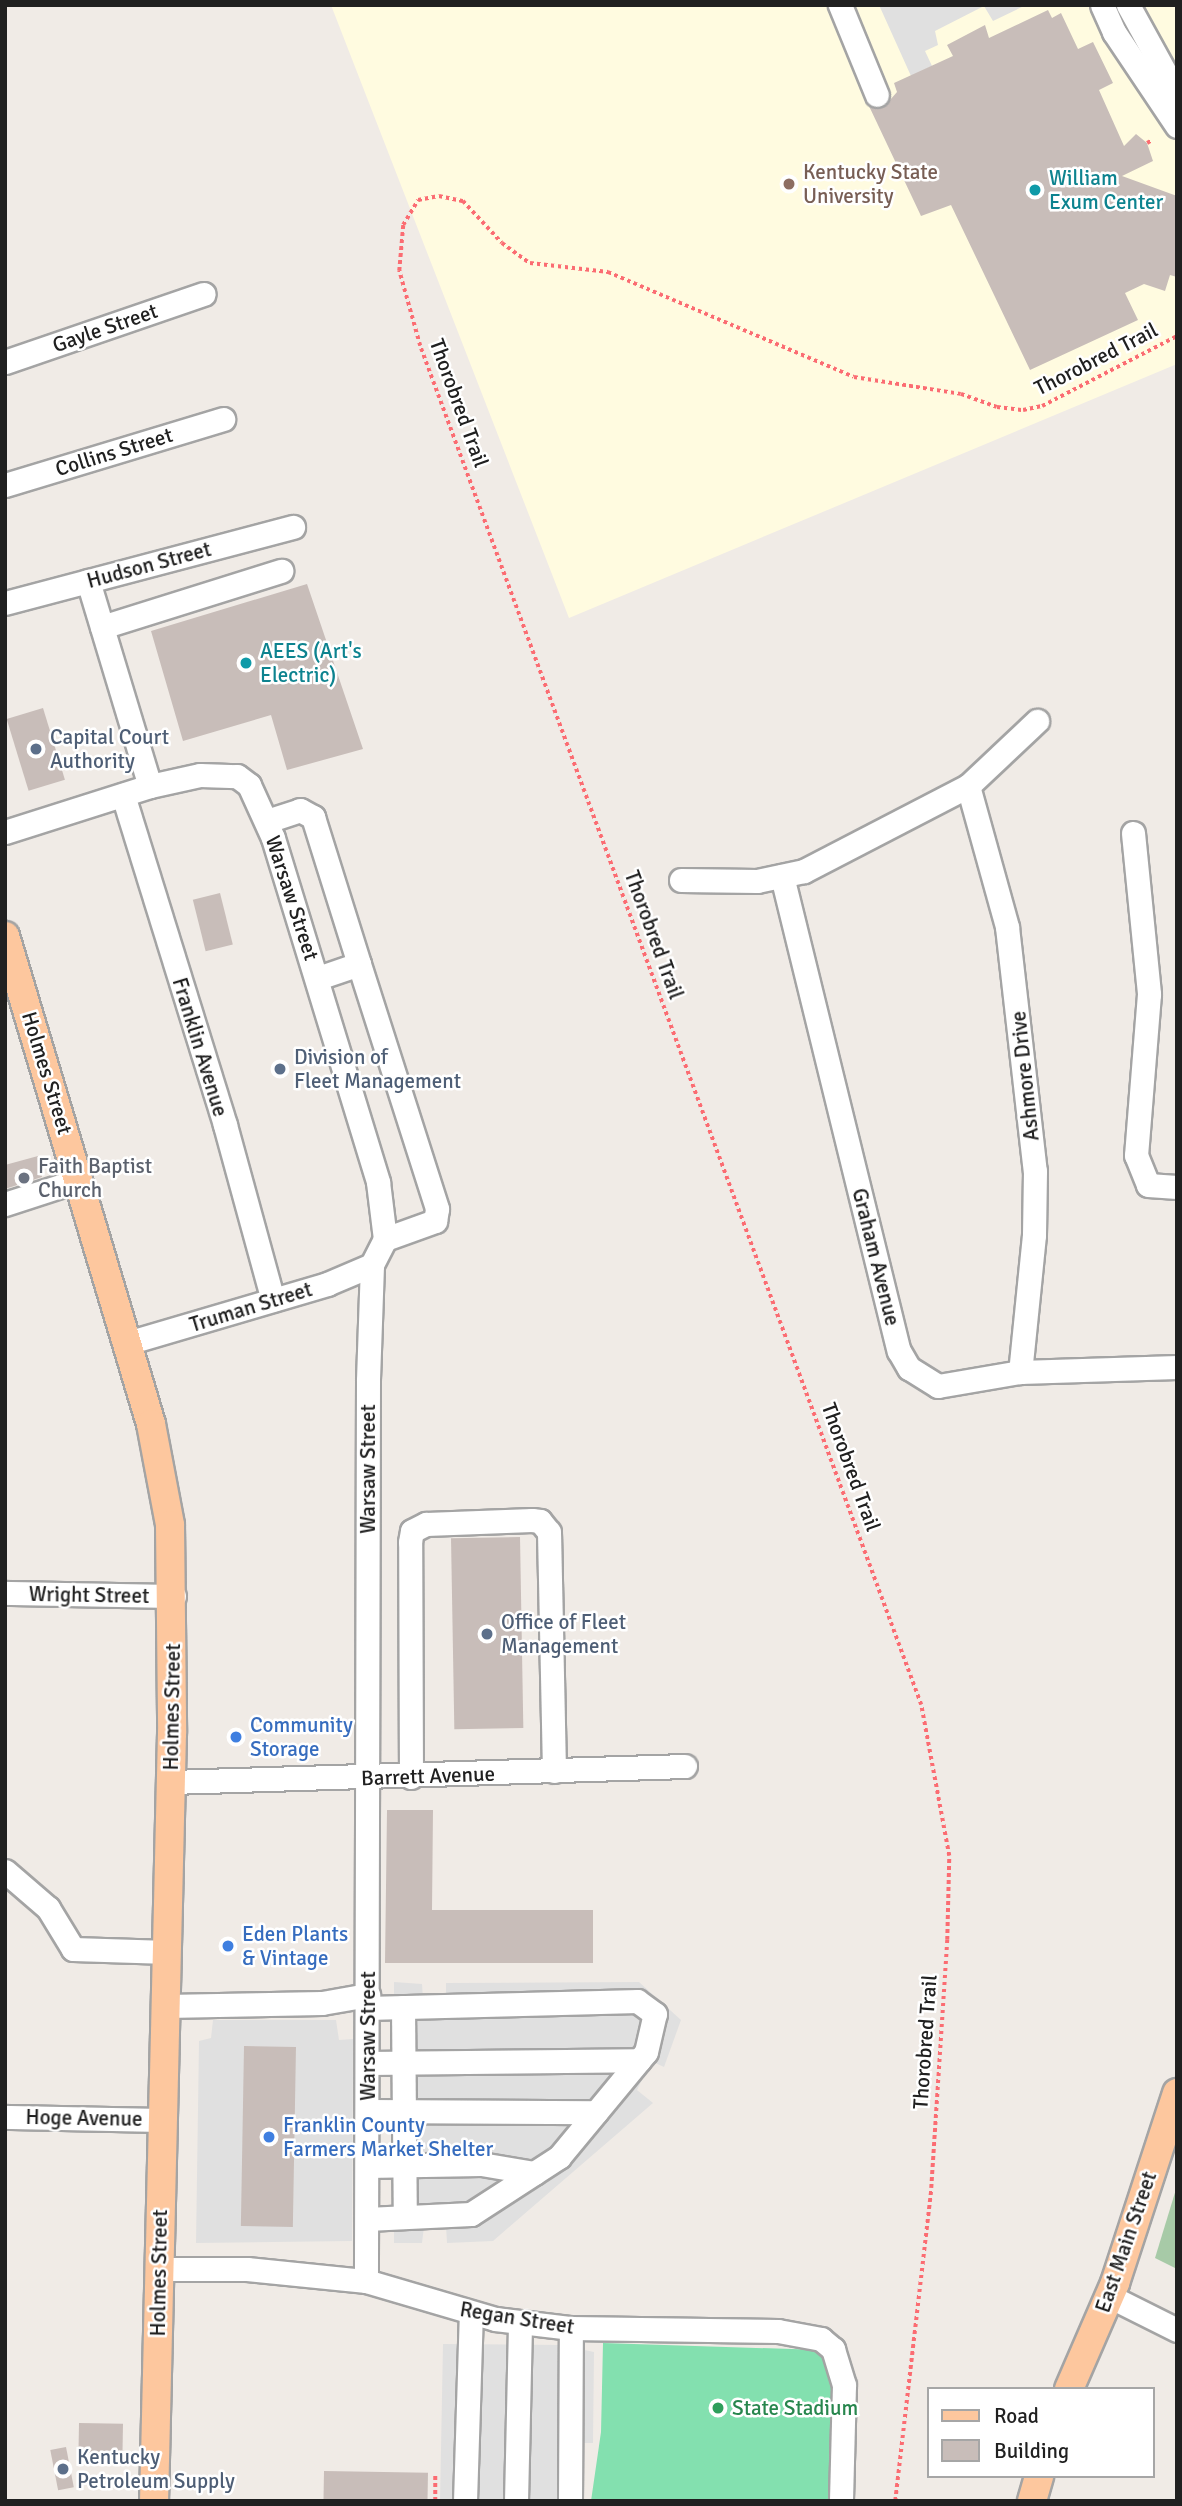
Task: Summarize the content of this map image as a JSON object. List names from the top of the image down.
{
  "streets": {
    "main road": ["Holmes Street", "East Main Street"],
    "street": [
      "Gayle Street",
      "Collins Street",
      "Hudson Street",
      "Warsaw Street",
      "Franklin Avenue",
      "Ashmore Drive",
      "Graham Avenue",
      "Truman Street",
      "Wright Street",
      "Barrett Avenue",
      "Hoge Avenue",
      "Regan Street"
    ],
    "path": ["Thorobred Trail"]
  },
  "crossings": [
    ["Warsaw Street", "Truman Street"],
    ["Warsaw Street", "Barrett Avenue"],
    ["Warsaw Street", "Regan Street"],
    ["Franklin Avenue", "Truman Street"],
    ["Holmes Street", "Truman Street"],
    ["Holmes Street", "Wright Street"],
    ["Holmes Street", "Barrett Avenue"],
    ["Holmes Street", "Hoge Avenue"],
    ["Holmes Street", "Regan Street"],
    ["Ashmore Drive", "Graham Avenue"]
  ],
  "places": [
    "Kentucky State University",
    "William Exum Center",
    "AEES (Art's Electric)",
    "Capital Court Authority",
    "Division of Fleet Management",
    "Faith Baptist Church",
    "Office of Fleet Management",
    "Community Storage",
    "Eden Plants & Vintage",
    "Franklin County Farmers Market Shelter",
    "State Stadium",
    "Kentucky Petroleum Supply"
  ],
  "legend": ["Road", "Building"]
}
